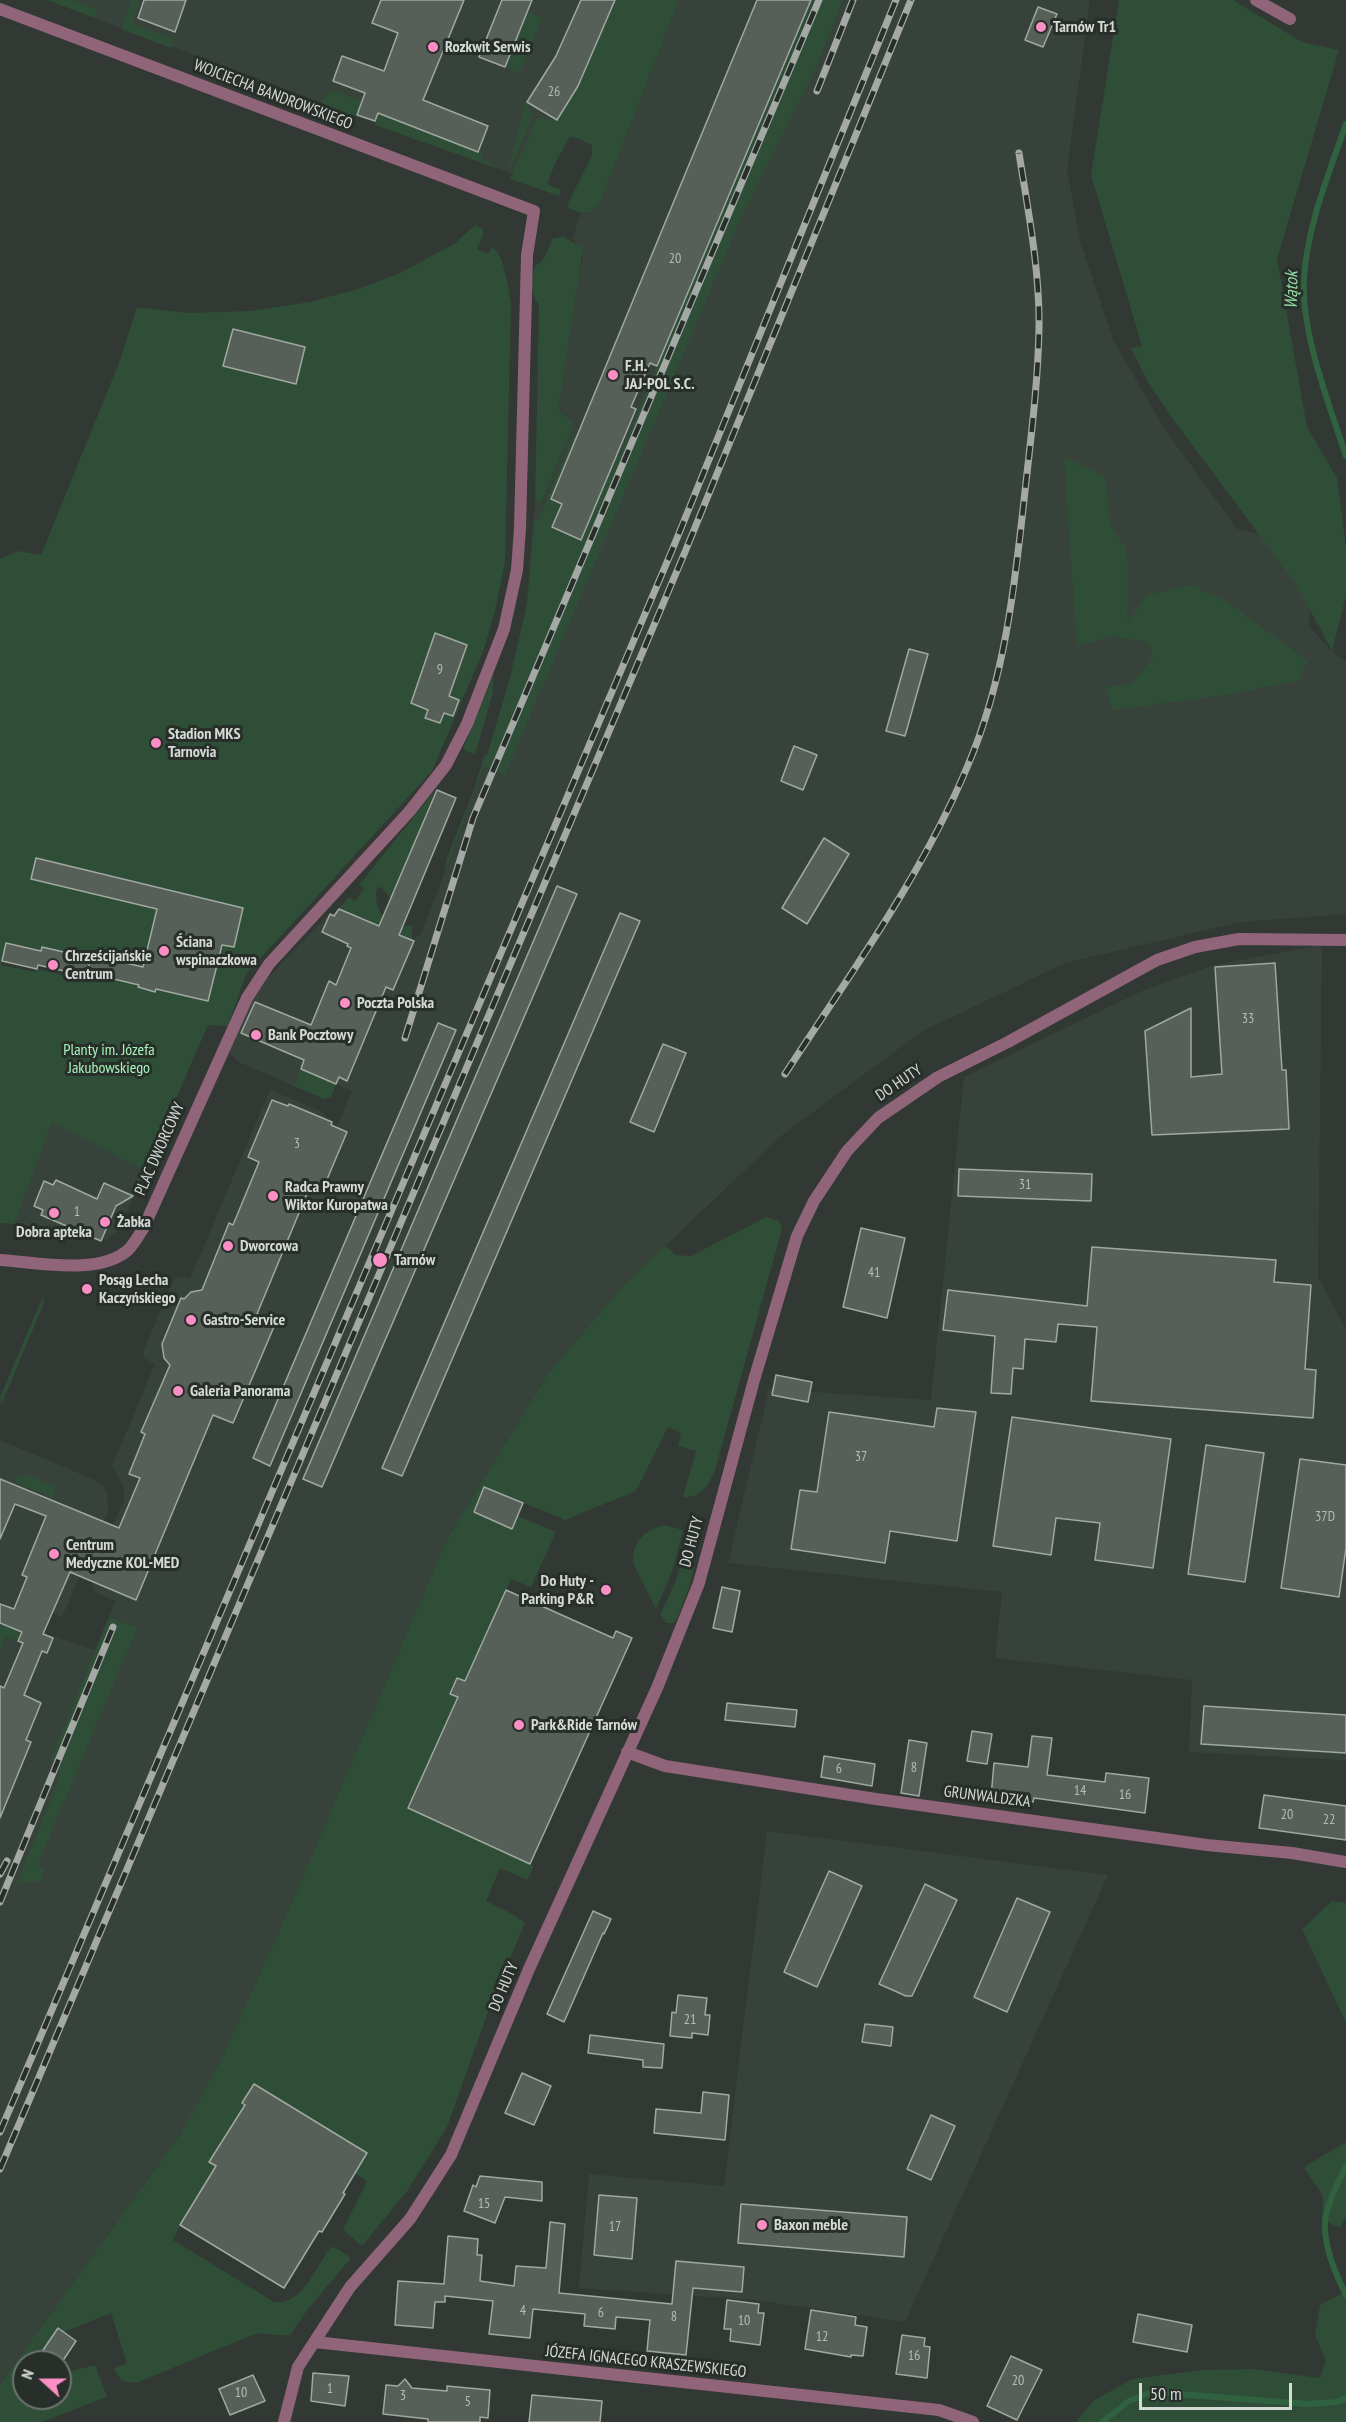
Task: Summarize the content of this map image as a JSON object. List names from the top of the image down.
{
  "streets": {
    "street": [
      "WOJCIECHA BANDROWSKIEGO",
      "DO HUTY",
      "PLAC DWORCOWY",
      "GRUNWALDZKA",
      "JÓZEFA IGNACEGO KRASZEWSKIEGO"
    ]
  },
  "crossings": [
    ["WOJCIECHA BANDROWSKIEGO", "PLAC DWORCOWY"],
    ["DO HUTY", "GRUNWALDZKA"],
    ["DO HUTY", "JÓZEFA IGNACEGO KRASZEWSKIEGO"]
  ],
  "water": ["Wątok"],
  "parks": ["Planty im. Józefa Jakubowskiego"],
  "places": [
    "Tarnów Tr1",
    "Rozkwit Serwis",
    "F.H. JAJ-POL S.C.",
    "Stadion MKS Tarnovia",
    "Ściana wspinaczkowa",
    "Chrześcijańskie Centrum",
    "Poczta Polska",
    "Bank Pocztowy",
    "Radca Prawny Wiktor Kuropatwa",
    "Dobra apteka",
    "Żabka",
    "Dworcowa",
    "Tarnów",
    "Posąg Lecha Kaczyńskiego",
    "Gastro-Service",
    "Galeria Panorama",
    "Centrum Medyczne KOL-MED",
    "Do Huty - Parking P&R",
    "Park&Ride Tarnów",
    "Baxon meble"
  ],
  "house_numbers": [
    "26",
    "20",
    "9",
    "33",
    "3",
    "31",
    "1",
    "41",
    "37",
    "37D",
    "8",
    "6",
    "14",
    "16",
    "20",
    "22",
    "21",
    "15",
    "17",
    "4",
    "6",
    "8",
    "10",
    "12",
    "16",
    "20",
    "1",
    "10",
    "3",
    "5"
  ],
  "scale_bar": "50 m",
  "north": "left"
}
